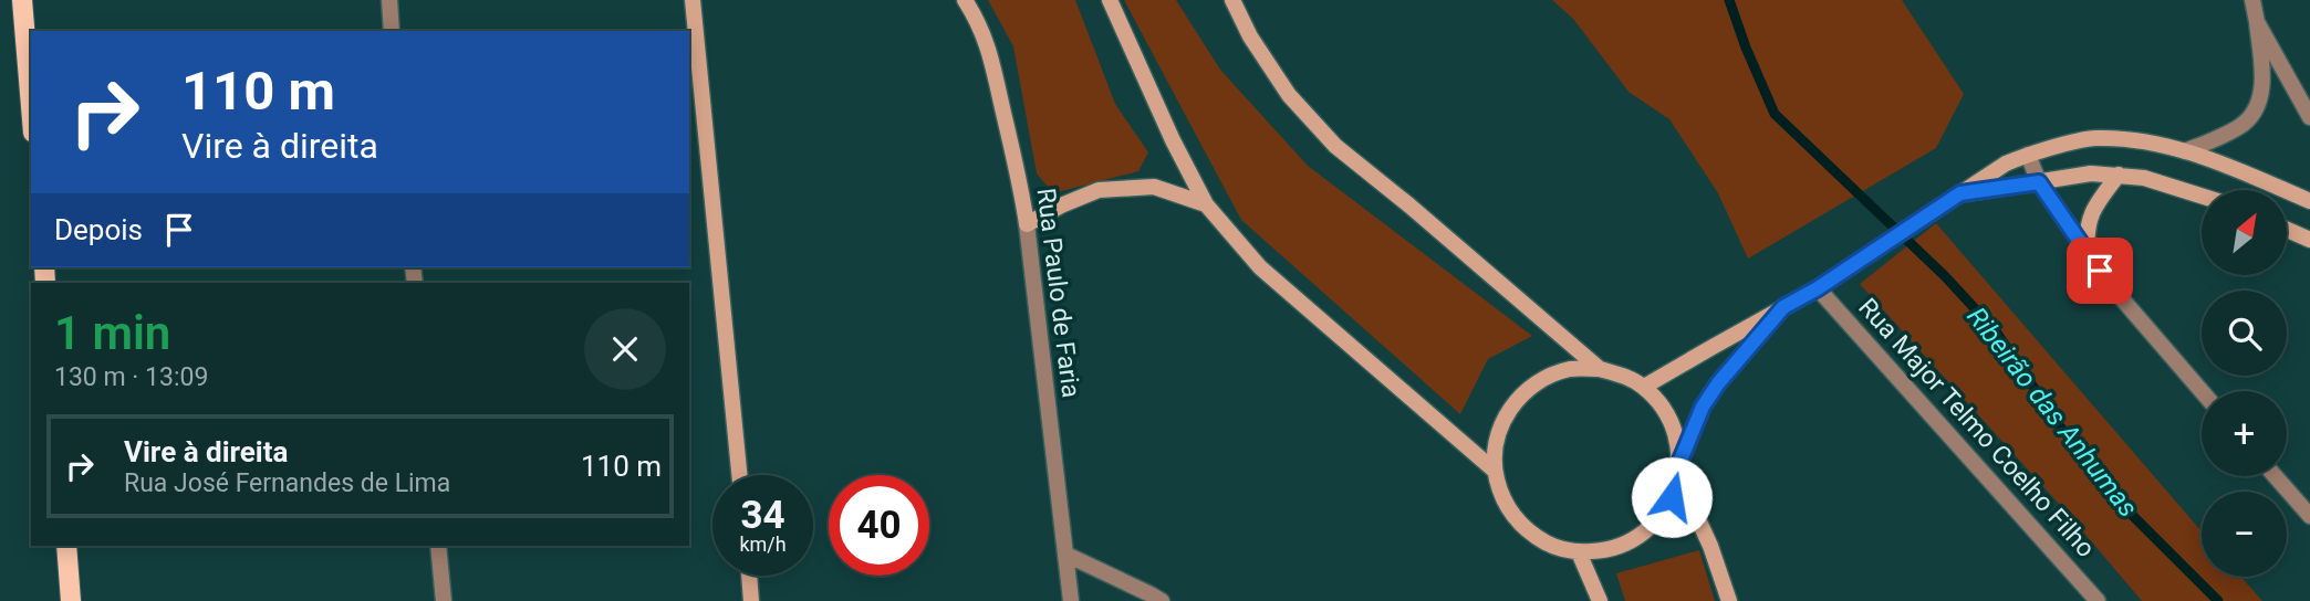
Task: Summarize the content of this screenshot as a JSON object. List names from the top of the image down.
{
  "streets": {
    "street": ["Rua Paulo de Faria", "Rua Major Telmo Coelho Filho"]
  },
  "water": ["Ribeirão das Anhumas"],
  "north": "top right",
  "page": {
    "turn": ["110 m", "Vire à direita"],
    "map_buttons": ["+", "−"],
    "then": "Depois",
    "heading": ["1 min", "130 m · 13:09"],
    "list": [
      {
        "name": "Vire à direita",
        "note": "Rua José Fernandes de Lima",
        "value": "110 m"
      }
    ],
    "speed": "34 km/h",
    "limit": "40"
  }
}
